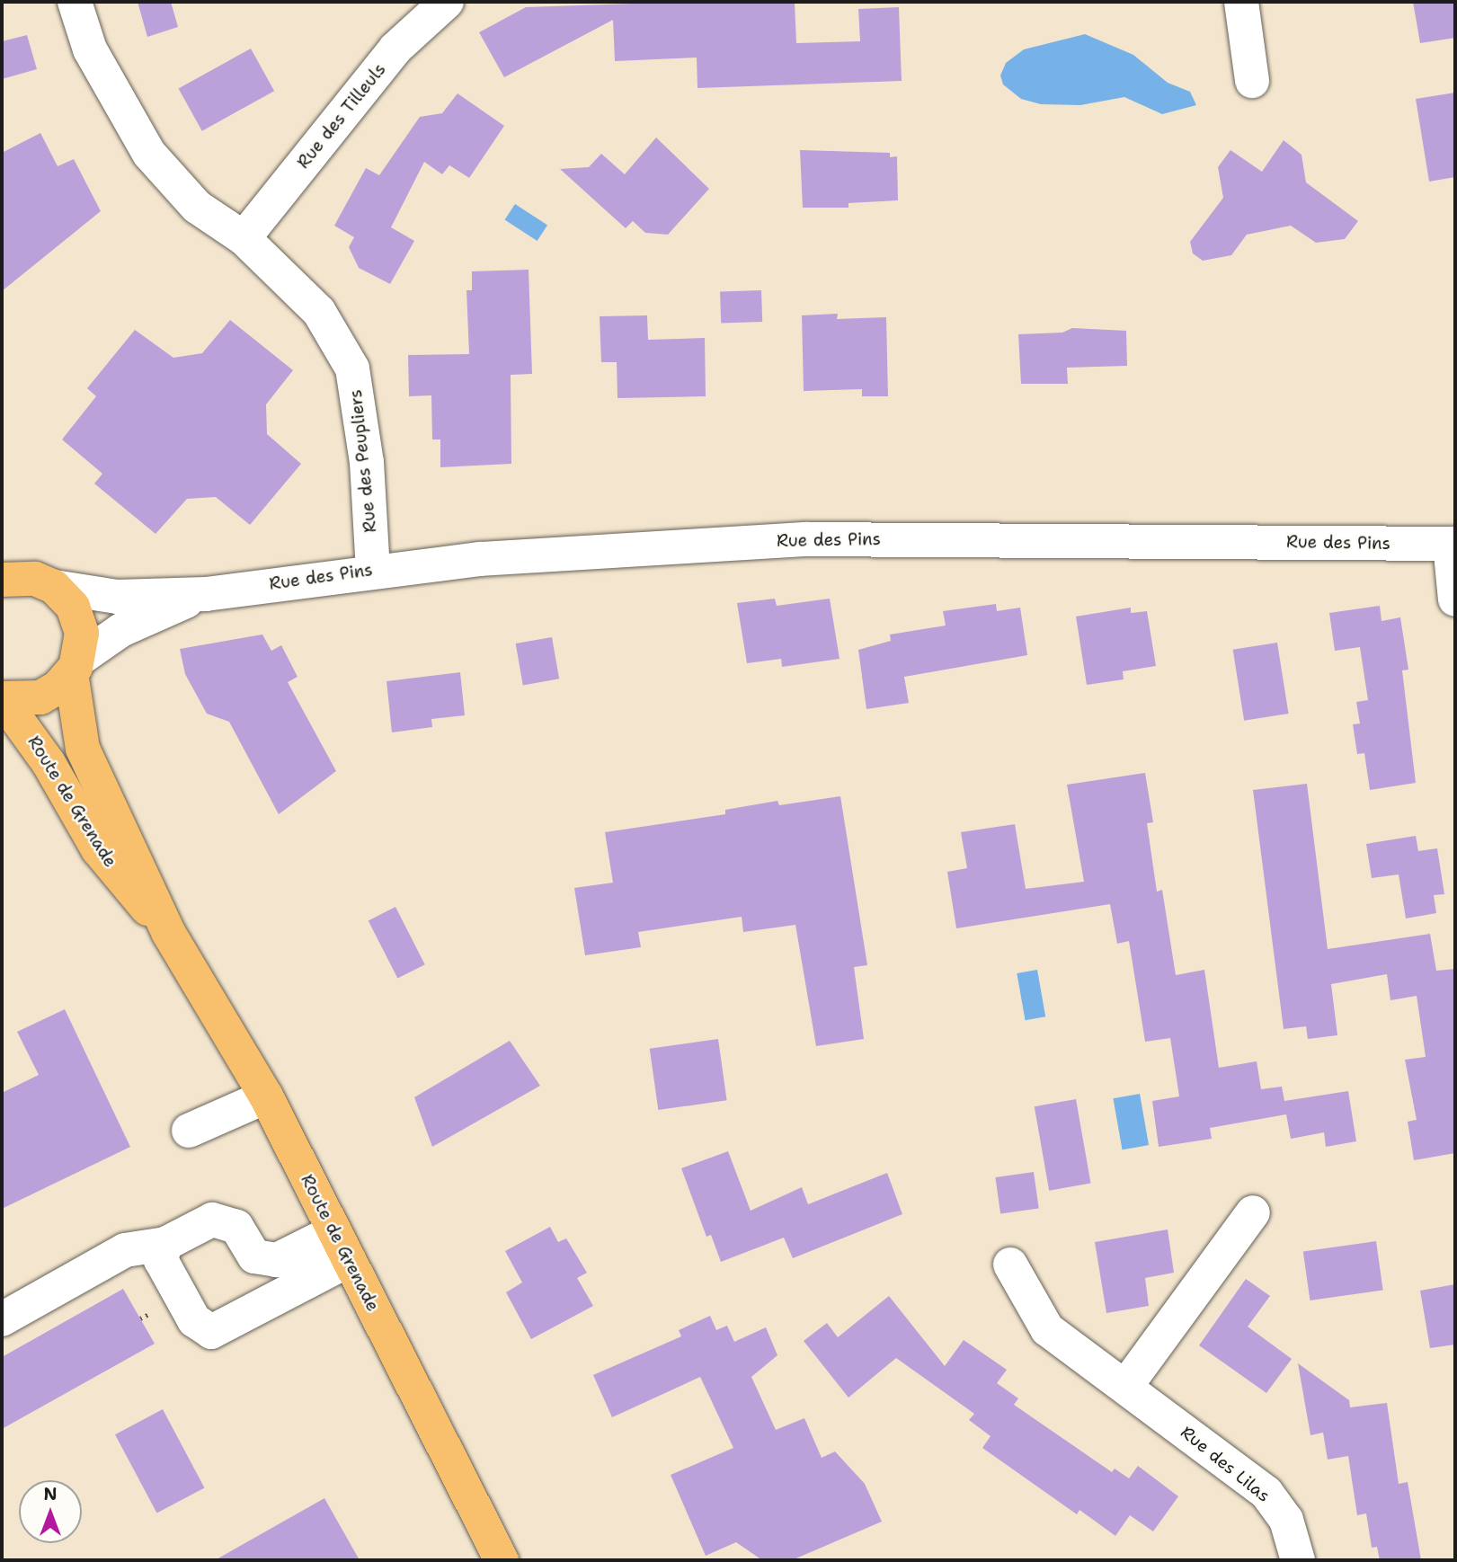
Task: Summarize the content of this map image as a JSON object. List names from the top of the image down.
{
  "streets": {
    "main road": ["Route de Grenade"],
    "street": [
      "Rue des Tilleuls",
      "Rue des Peupliers",
      "Rue des Pins",
      "Rue des Lilas"
    ]
  },
  "crossings": [
    ["Rue des Tilleuls", "Rue des Peupliers"],
    ["Rue des Peupliers", "Rue des Pins"],
    ["Rue des Pins", "Route de Grenade"]
  ],
  "north": "top"
}
